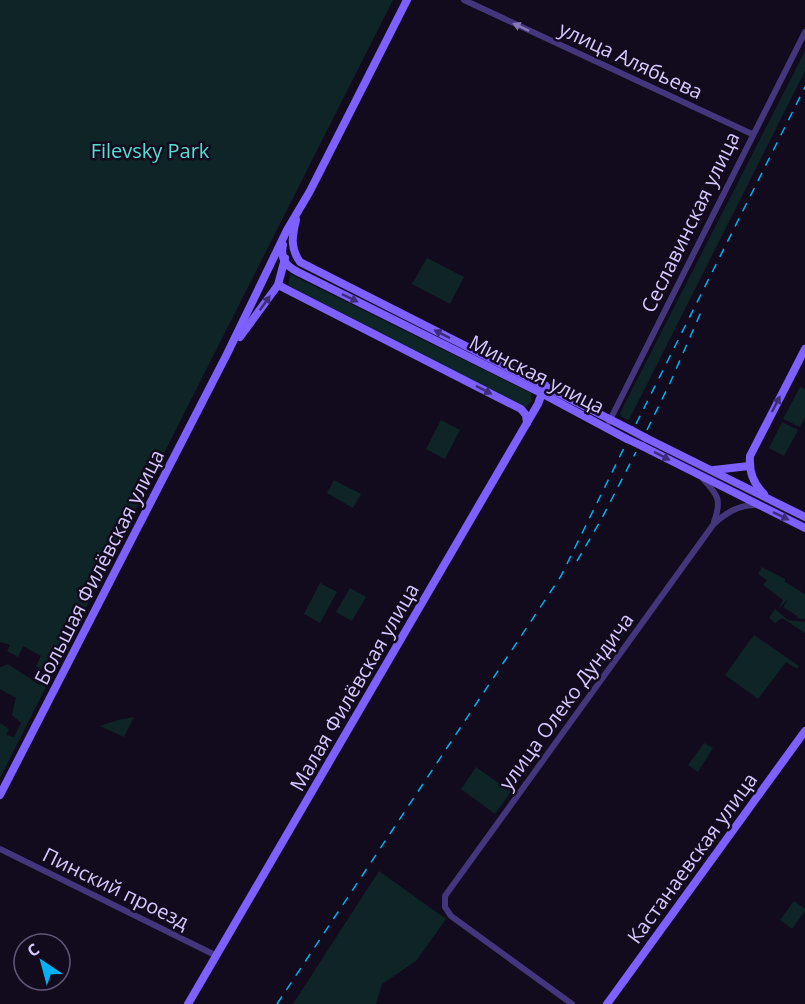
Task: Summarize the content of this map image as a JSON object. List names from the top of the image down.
{
  "streets": {
    "street": [
      "улица Алябьева",
      "Сеславинская улица",
      "Минская улица",
      "Большая Филёвская улица",
      "Малая Филёвская улица",
      "улица Олеко Дундича",
      "Кастанаевская улица",
      "Пинский проезд"
    ]
  },
  "crossings": [
    ["улица Алябьева", "Сеславинская улица"],
    ["Сеславинская улица", "Минская улица"],
    ["Минская улица", "Большая Филёвская улица"],
    ["Минская улица", "Малая Филёвская улица"],
    ["Минская улица", "улица Олеко Дундича"],
    ["Малая Филёвская улица", "Пинский проезд"]
  ],
  "one_way": ["улица Алябьева"],
  "parks": ["Filevsky Park"],
  "north": "top left"
}
